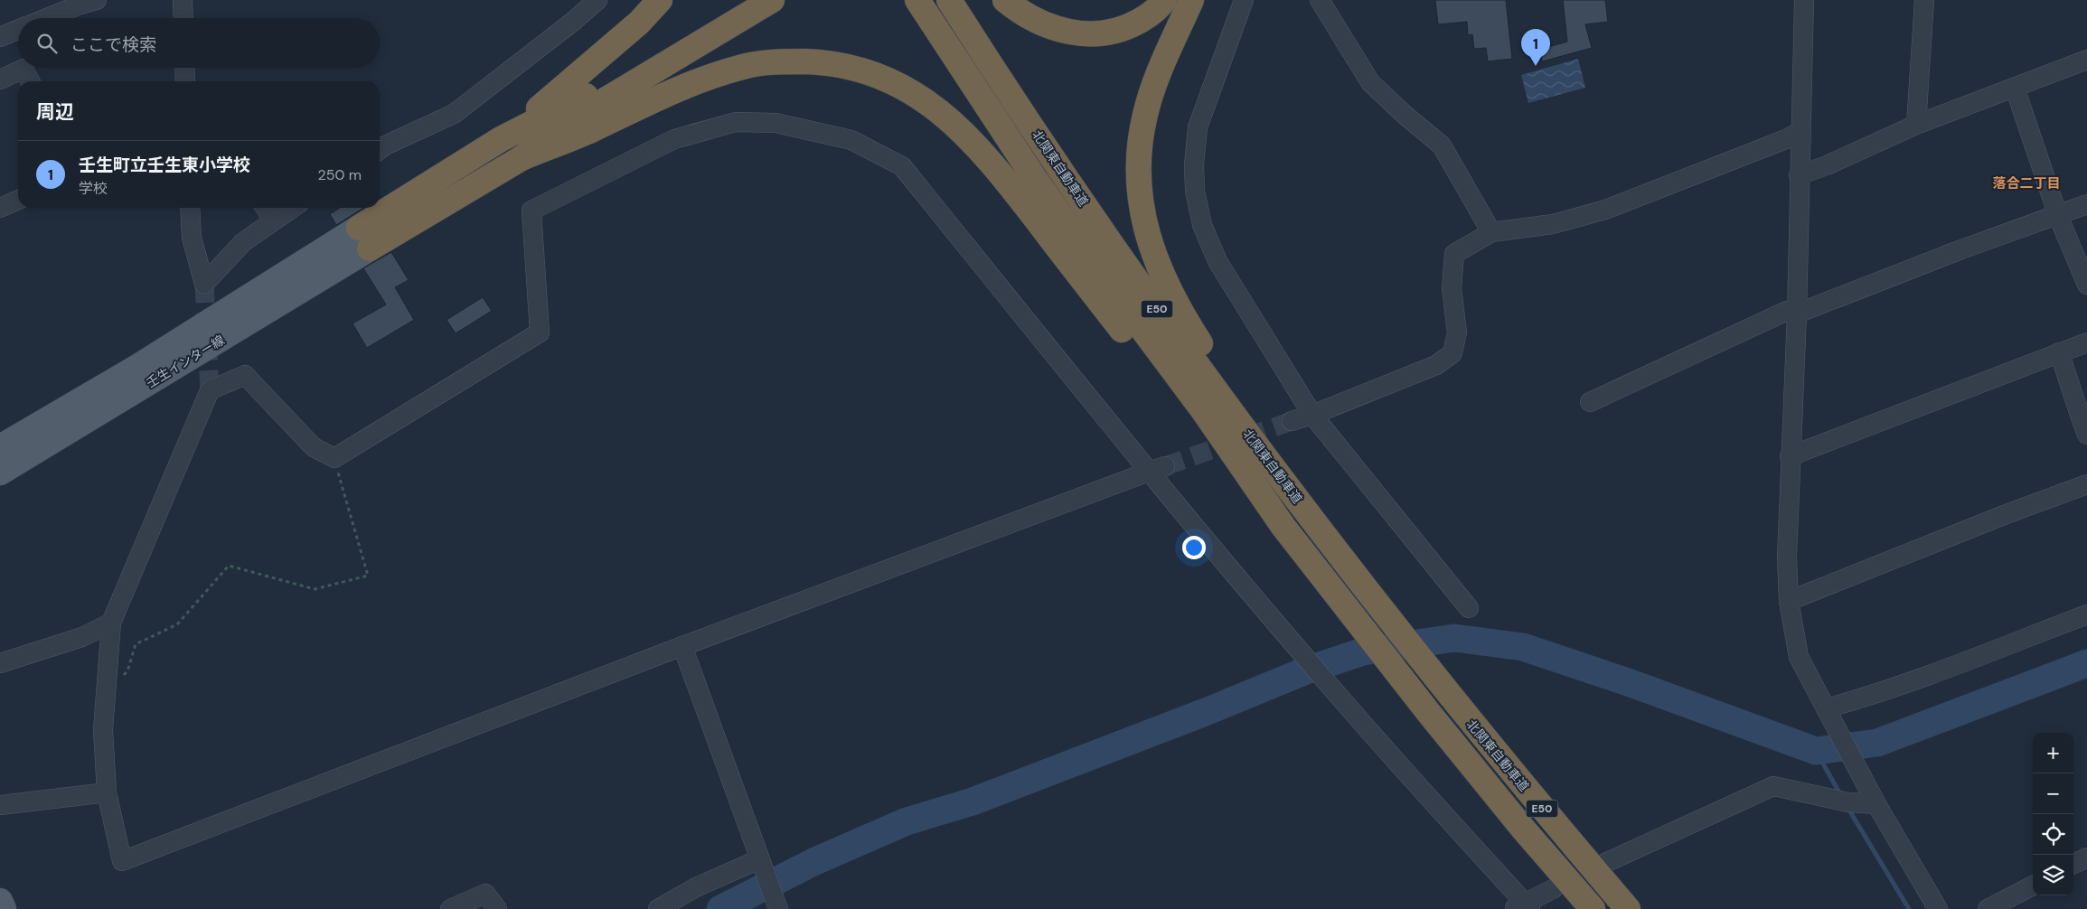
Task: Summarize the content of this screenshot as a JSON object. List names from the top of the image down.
{
  "streets": {
    "highway": ["北関東自動車道", "E50"],
    "main road": ["壬生インター線"]
  },
  "districts": ["落合二丁目"],
  "page": {
    "search": "ここで検索",
    "pins": "1",
    "heading": "周辺",
    "list": [
      {
        "mark": "1",
        "name": "壬生町立壬生東小学校",
        "note": "学校",
        "value": "250 m"
      }
    ],
    "map_buttons": ["+", "−"]
  }
}
